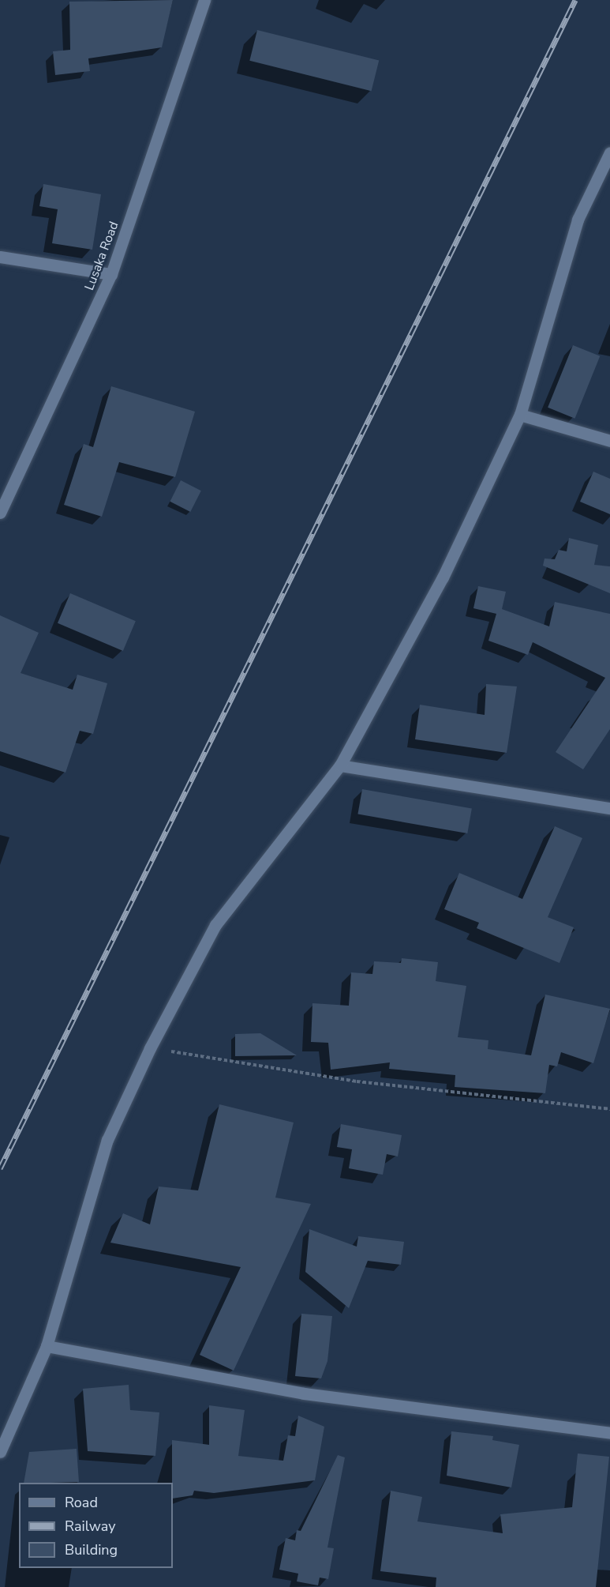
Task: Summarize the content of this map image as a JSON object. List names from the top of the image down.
{
  "streets": {
    "street": ["Lusaka Road"]
  },
  "legend": ["Road", "Railway", "Building"]
}
